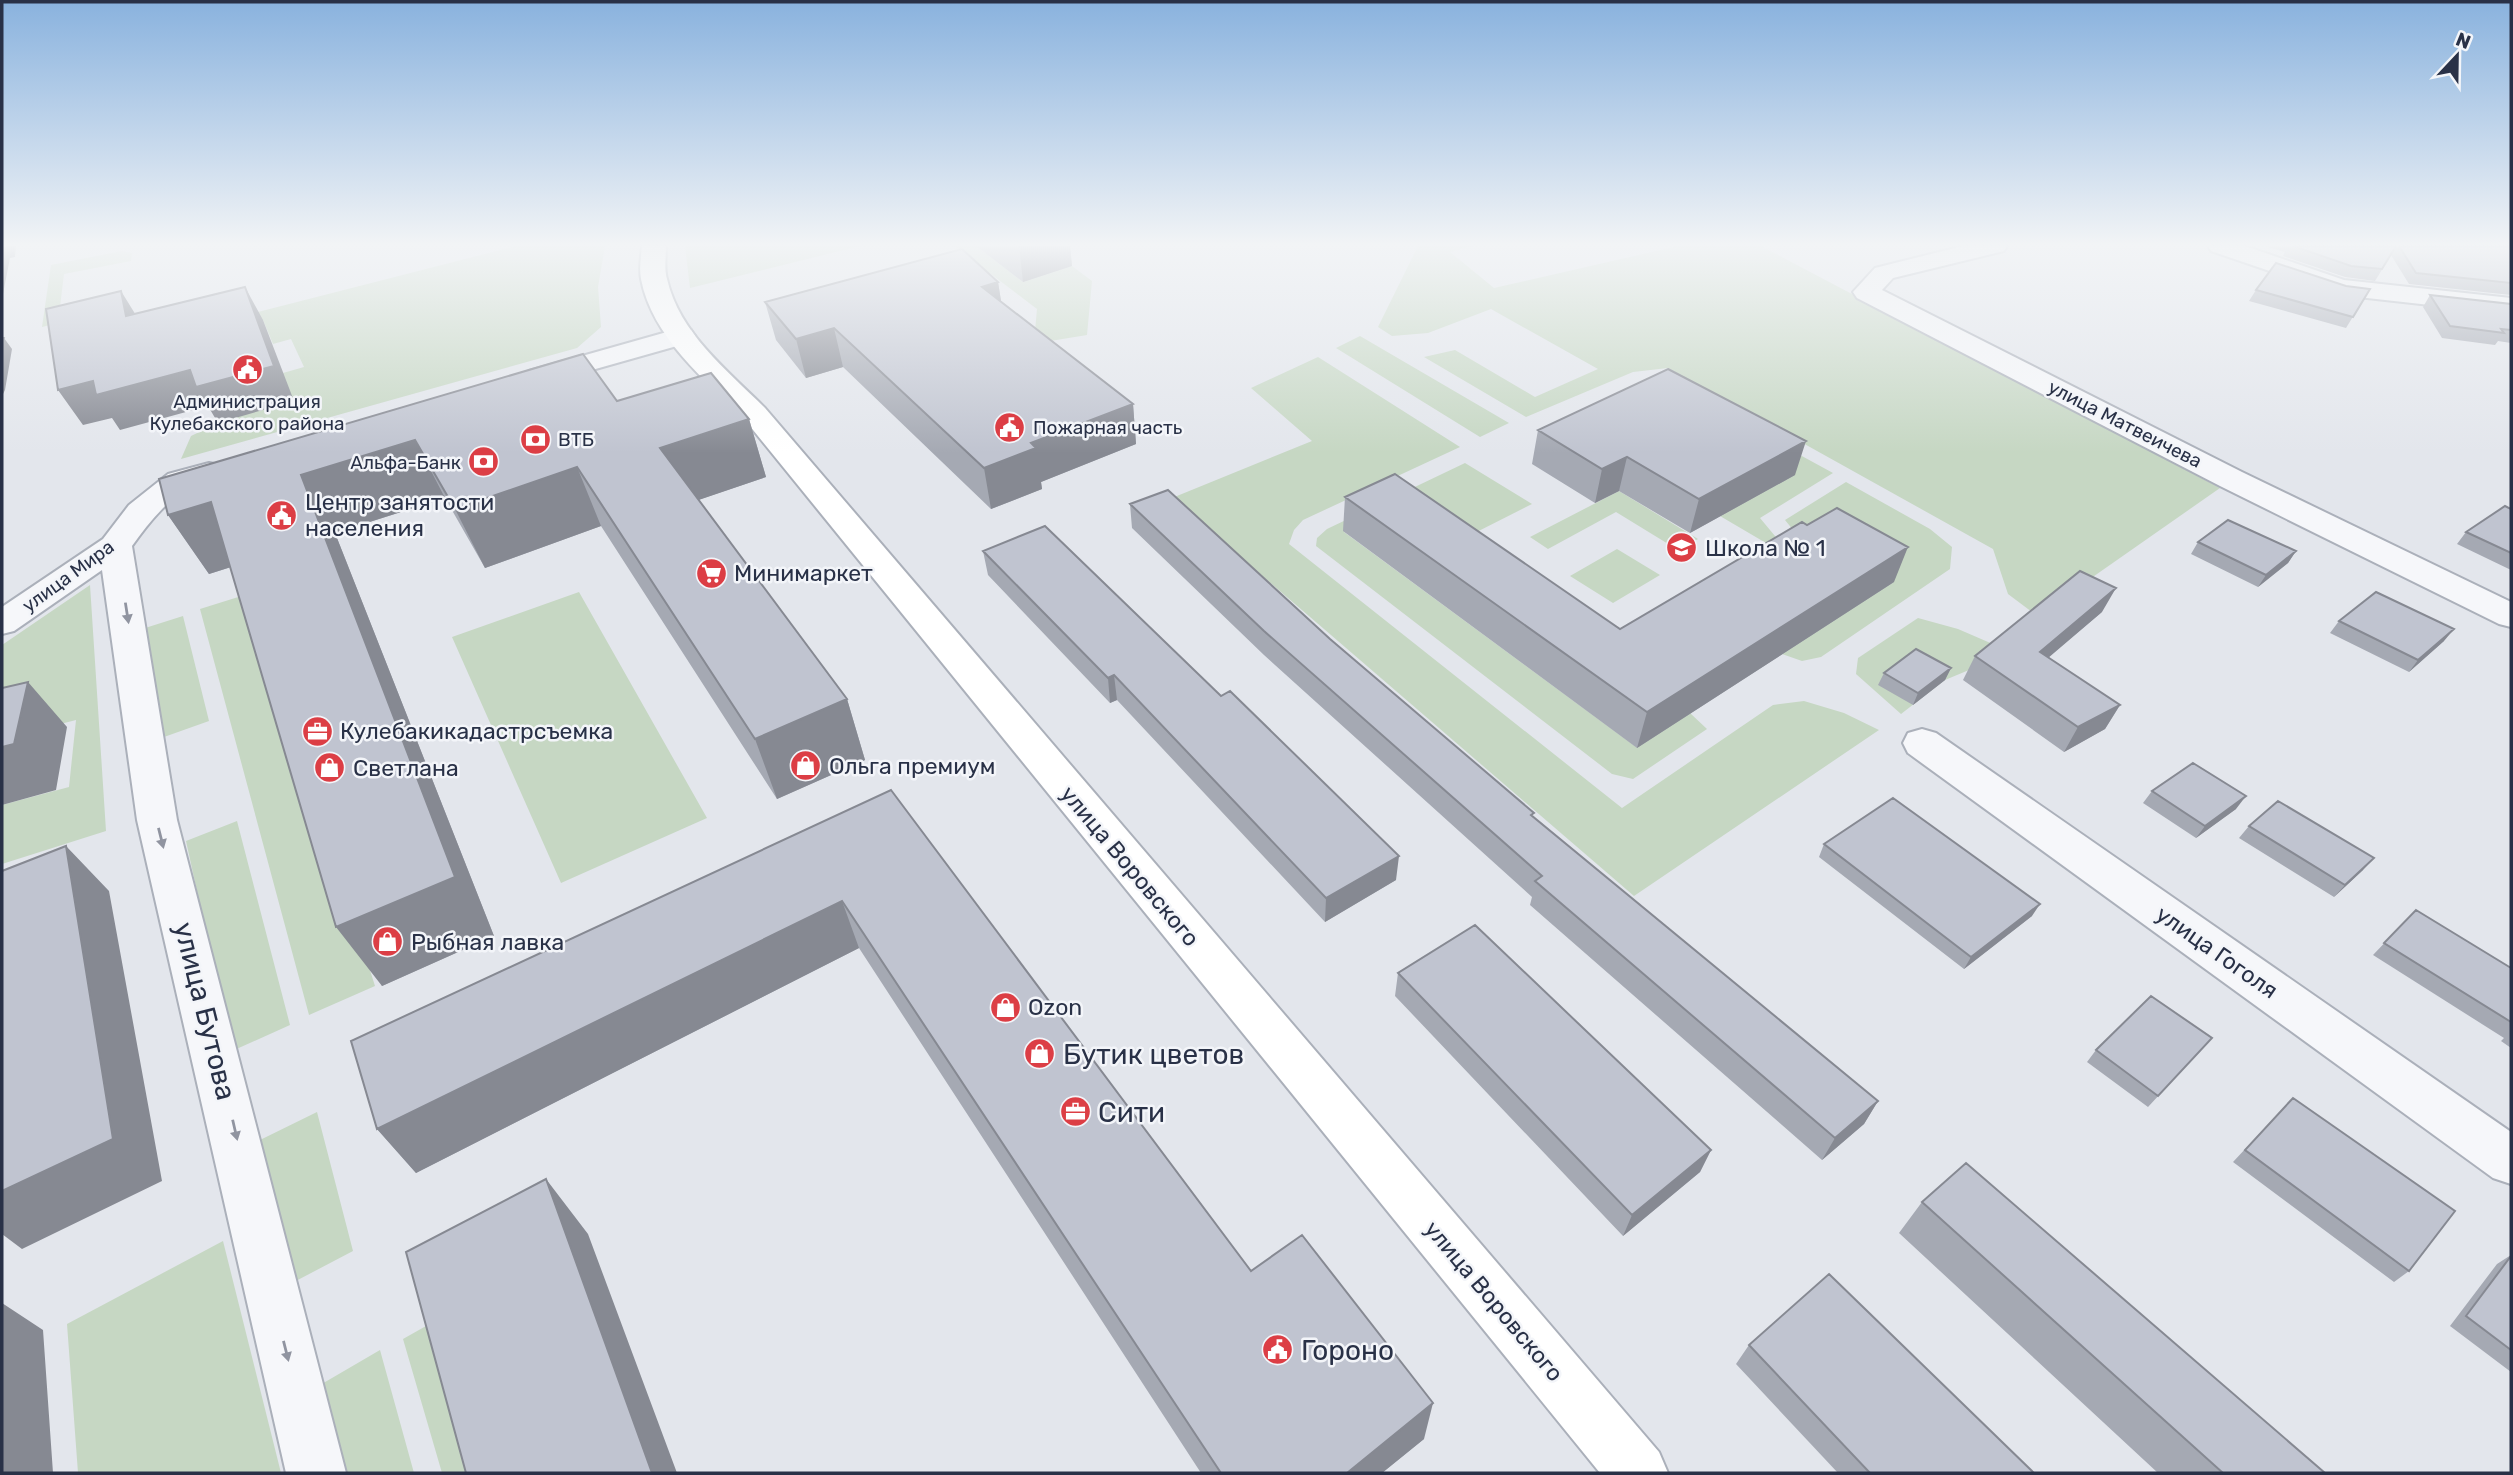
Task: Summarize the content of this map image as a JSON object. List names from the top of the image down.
{
  "streets": {
    "street": [
      "улица Матвеичева",
      "улица Мира",
      "улица Воровского",
      "улица Гоголя",
      "улица Бутова"
    ]
  },
  "crossings": [
    ["улица Мира", "улица Бутова"]
  ],
  "one_way": ["улица Бутова"],
  "places": {
    "public building": [
      "Администрация Кулебакского района",
      "Пожарная часть",
      "Центр занятости населения",
      "Гороно"
    ],
    "bank": ["ВТБ", "Альфа-Банк"],
    "school or university": ["Школа № 1"],
    "supermarket": ["Минимаркет"],
    "office": ["Кулебакикадастрсъемка", "Сити"],
    "shop": [
      "Ольга премиум",
      "Светлана",
      "Рыбная лавка",
      "Ozon",
      "Бутик цветов"
    ]
  },
  "north": "top"
}
